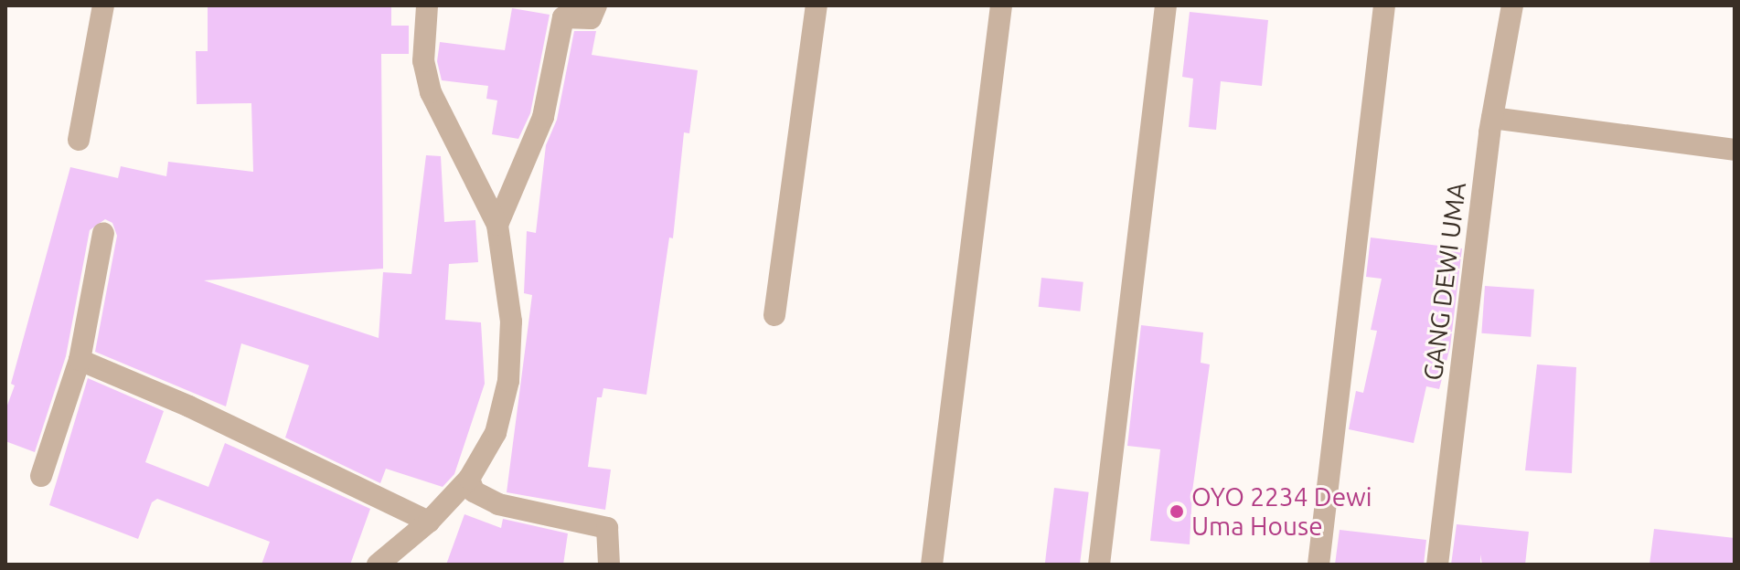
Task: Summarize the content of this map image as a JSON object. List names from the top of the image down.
{
  "streets": {
    "street": ["GANG DEWI UMA"]
  },
  "places": ["OYO 2234 Dewi Uma House"]
}
